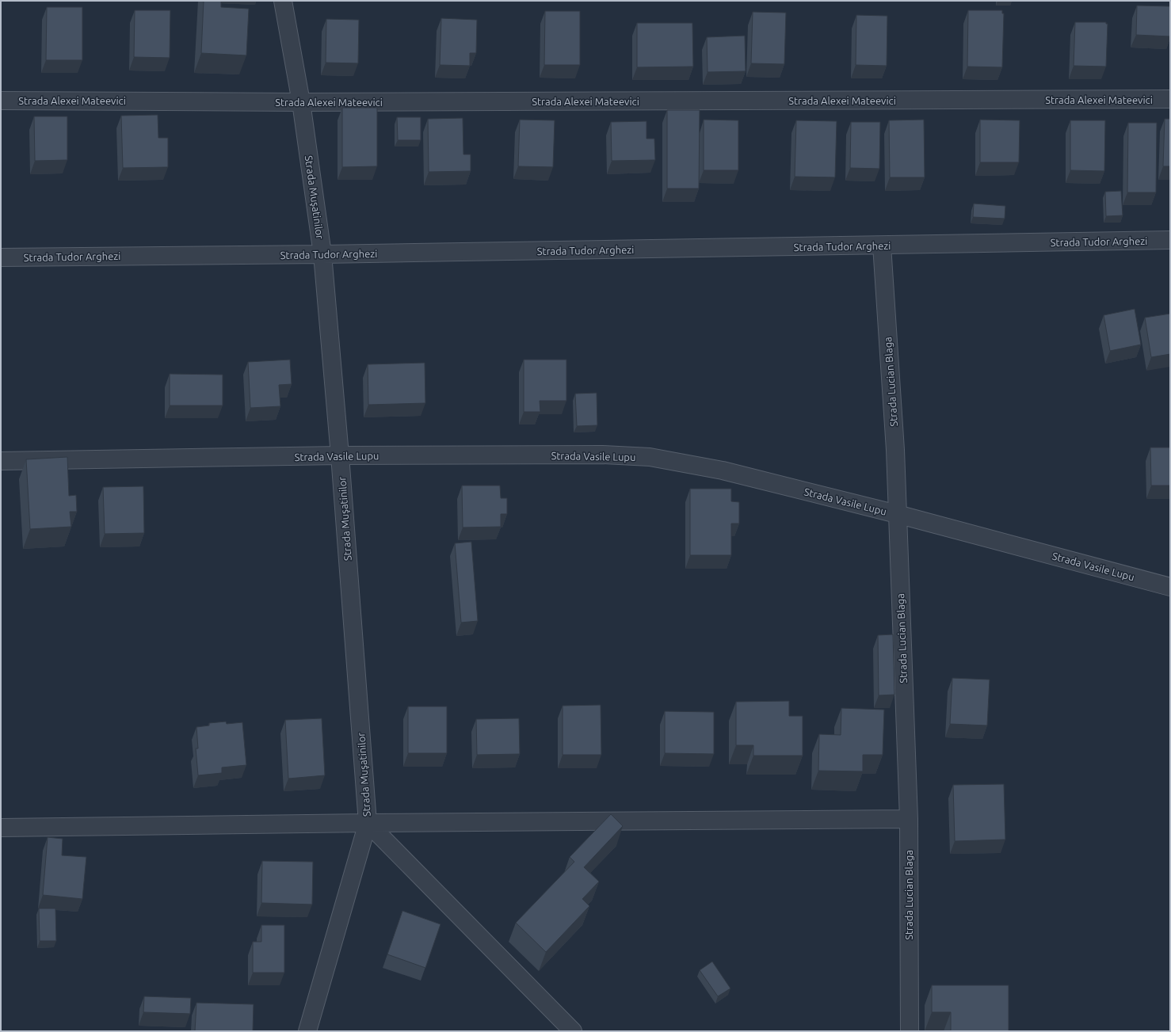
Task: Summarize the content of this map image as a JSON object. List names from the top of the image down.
{
  "streets": {
    "street": [
      "Strada Alexei Mateevici",
      "Strada Muşatinilor",
      "Strada Tudor Arghezi",
      "Strada Lucian Blaga",
      "Strada Vasile Lupu"
    ]
  },
  "crossings": [
    ["Strada Alexei Mateevici", "Strada Muşatinilor"],
    ["Strada Muşatinilor", "Strada Tudor Arghezi"],
    ["Strada Muşatinilor", "Strada Vasile Lupu"],
    ["Strada Tudor Arghezi", "Strada Lucian Blaga"],
    ["Strada Lucian Blaga", "Strada Vasile Lupu"]
  ]
}
